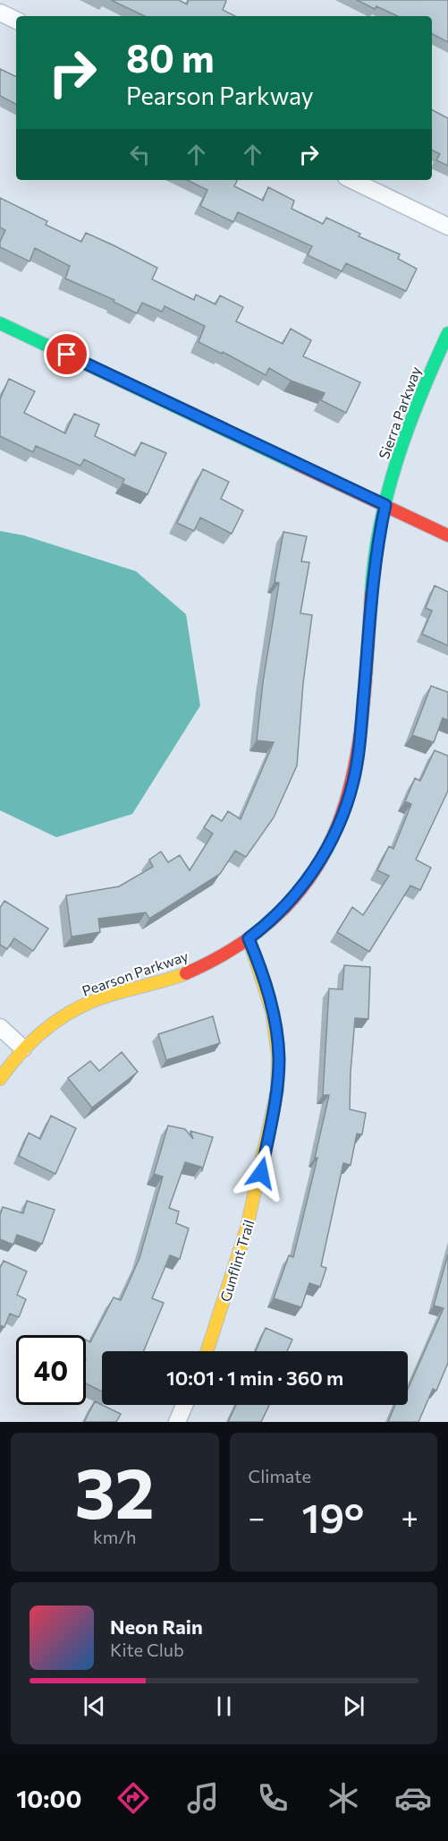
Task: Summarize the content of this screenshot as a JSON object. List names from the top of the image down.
{
  "streets": {
    "street": ["Sierra Parkway", "Pearson Parkway", "Gunflint Trail"]
  },
  "crossings": [
    ["Sierra Parkway", "Pearson Parkway"],
    ["Pearson Parkway", "Gunflint Trail"]
  ],
  "page": {
    "turn": ["80 m", "Pearson Parkway"],
    "limit": "40",
    "trip": "10:01 · 1 min · 360 m",
    "tile": [
      ["32", "km/h"],
      "Climate"
    ],
    "heat": ["−", "19°", "+"],
    "song": ["Neon Rain", "Kite Club"],
    "tabs": "10:00"
  }
}
